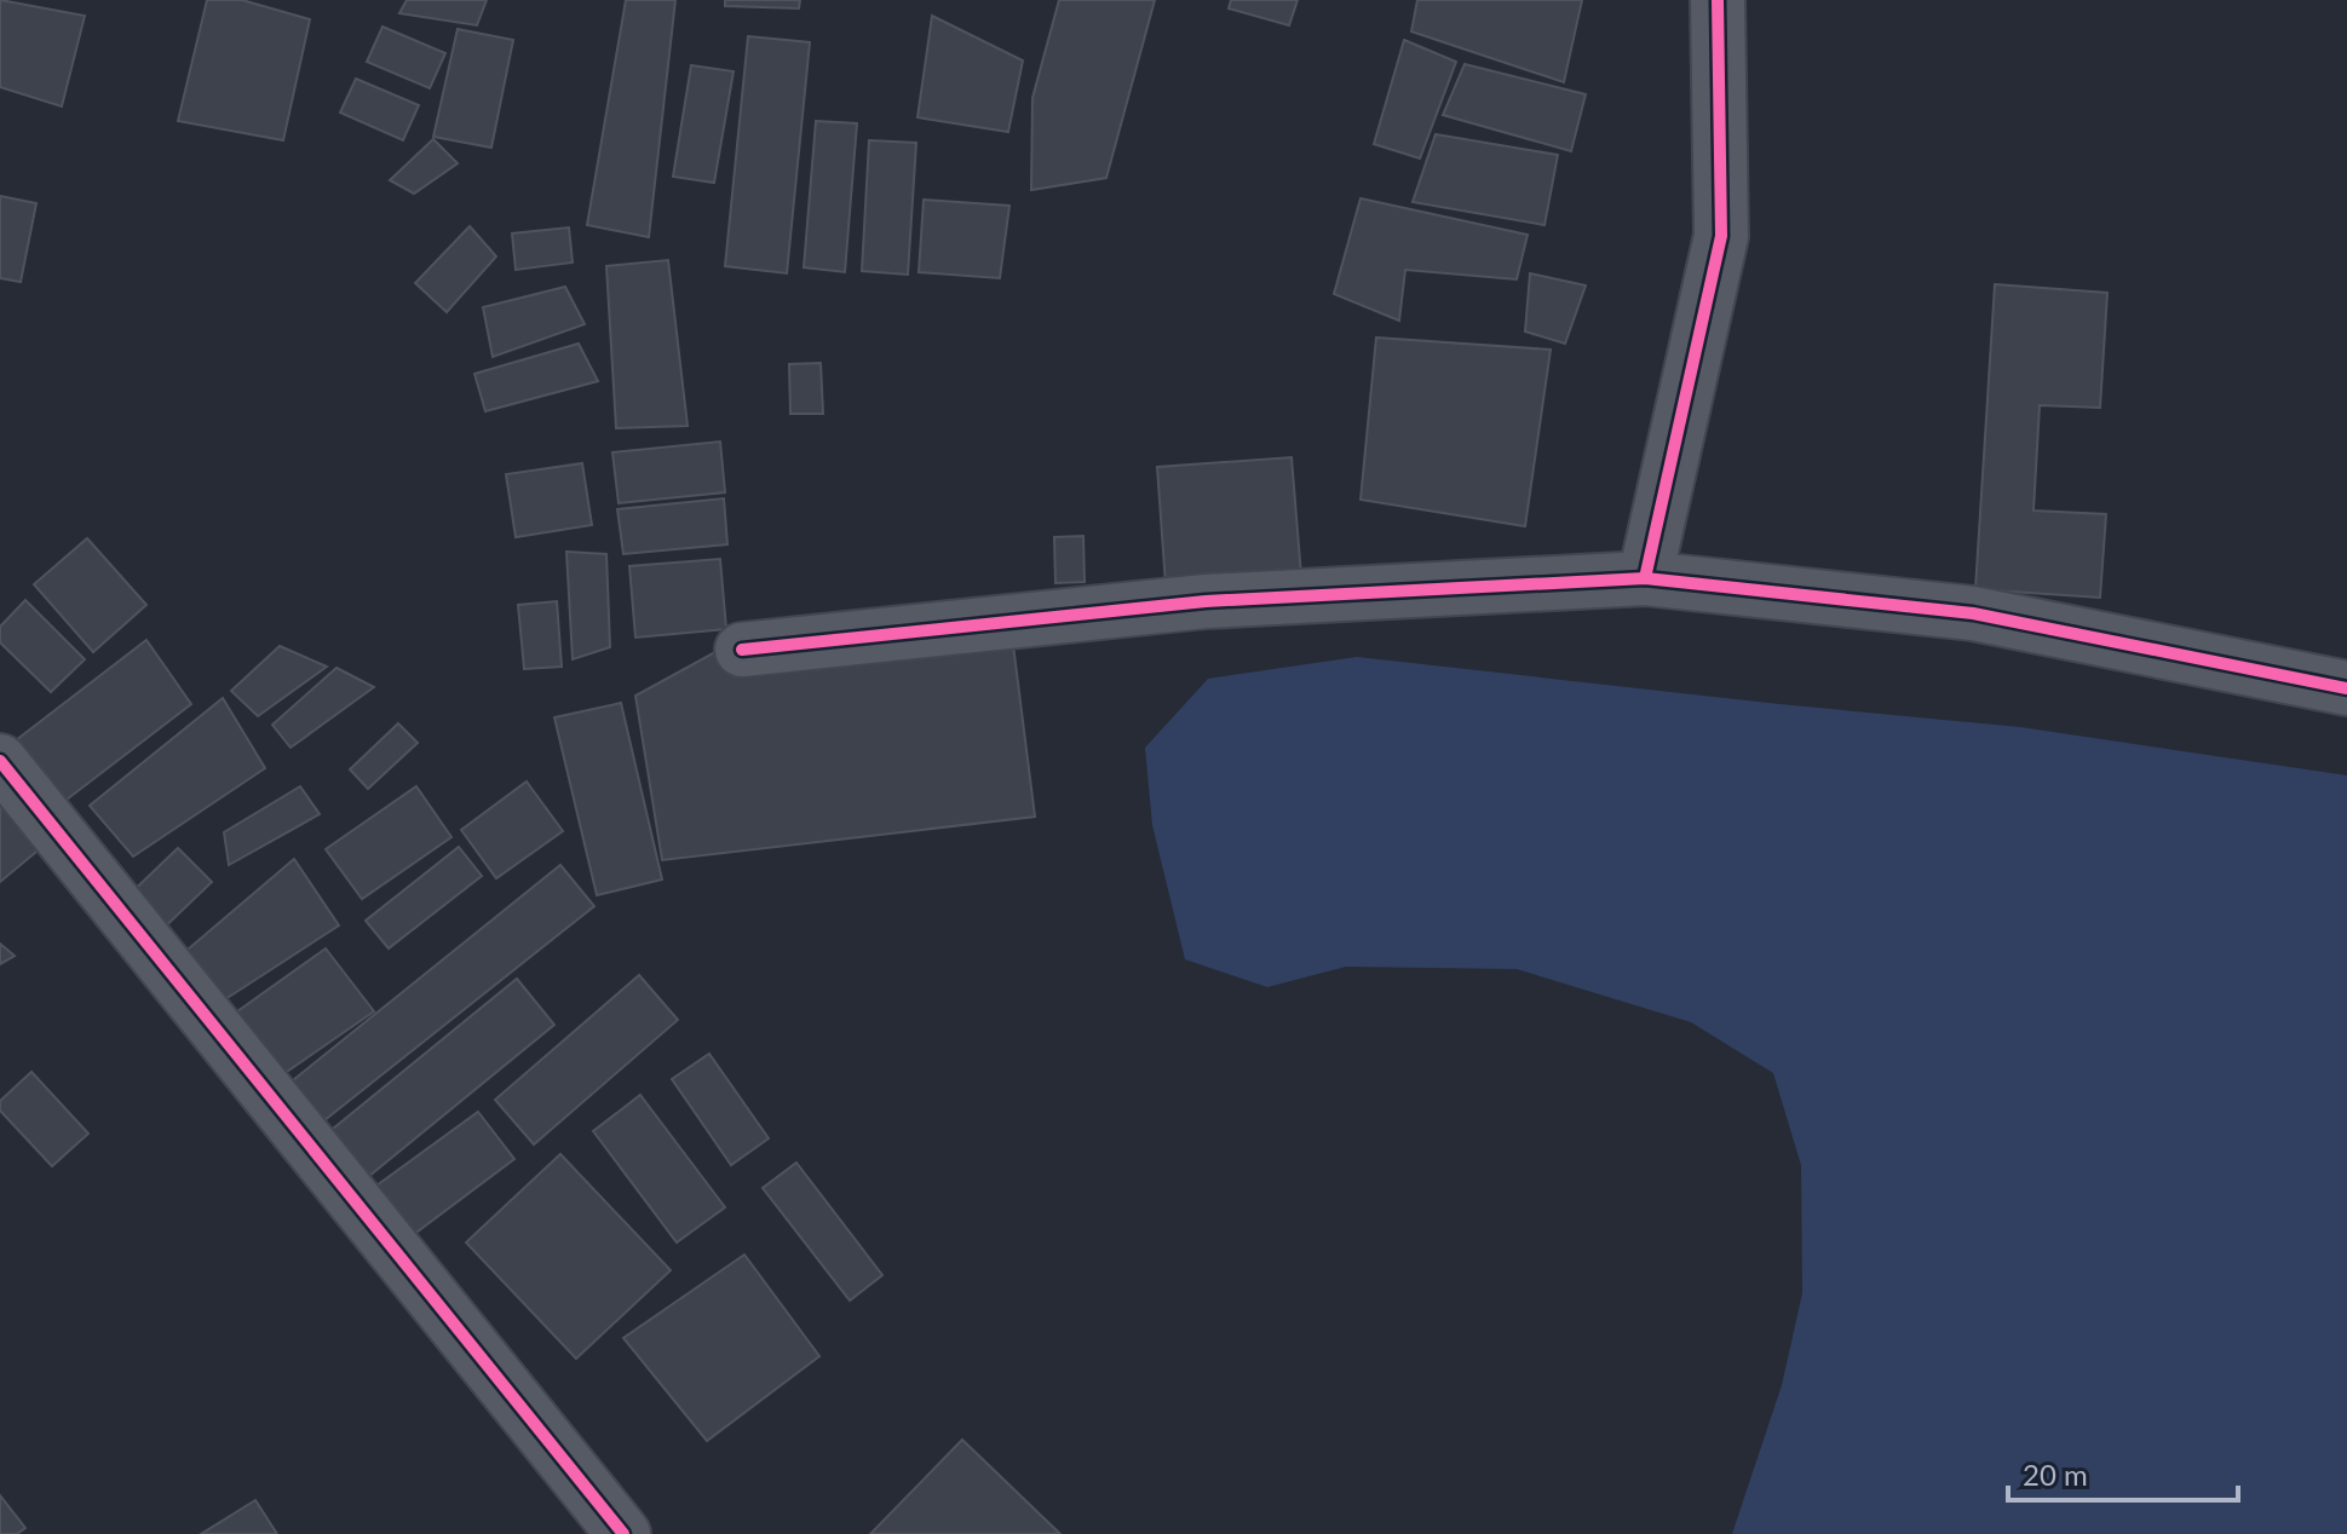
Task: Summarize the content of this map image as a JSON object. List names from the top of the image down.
{
  "scale_bar": "20 m"
}
